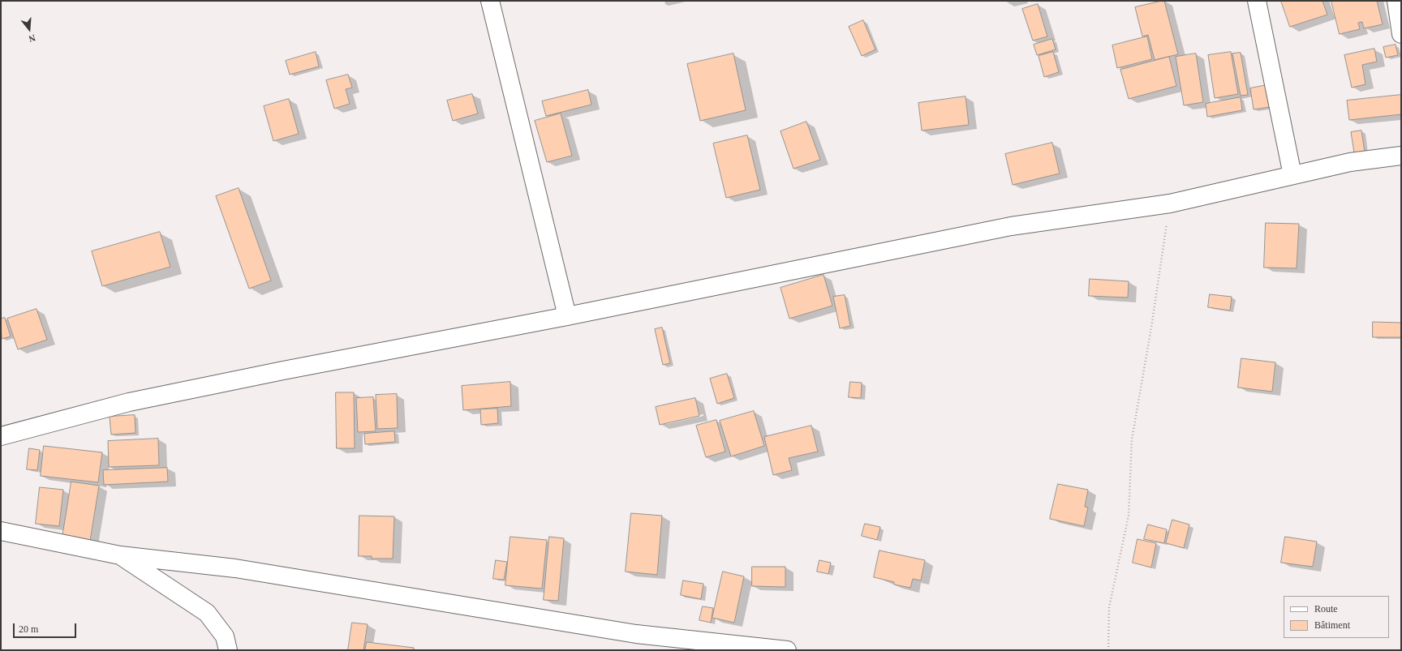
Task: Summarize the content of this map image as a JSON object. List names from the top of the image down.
{
  "legend": ["Route", "Bâtiment"],
  "scale_bar": "20 m",
  "north": "bottom"
}
